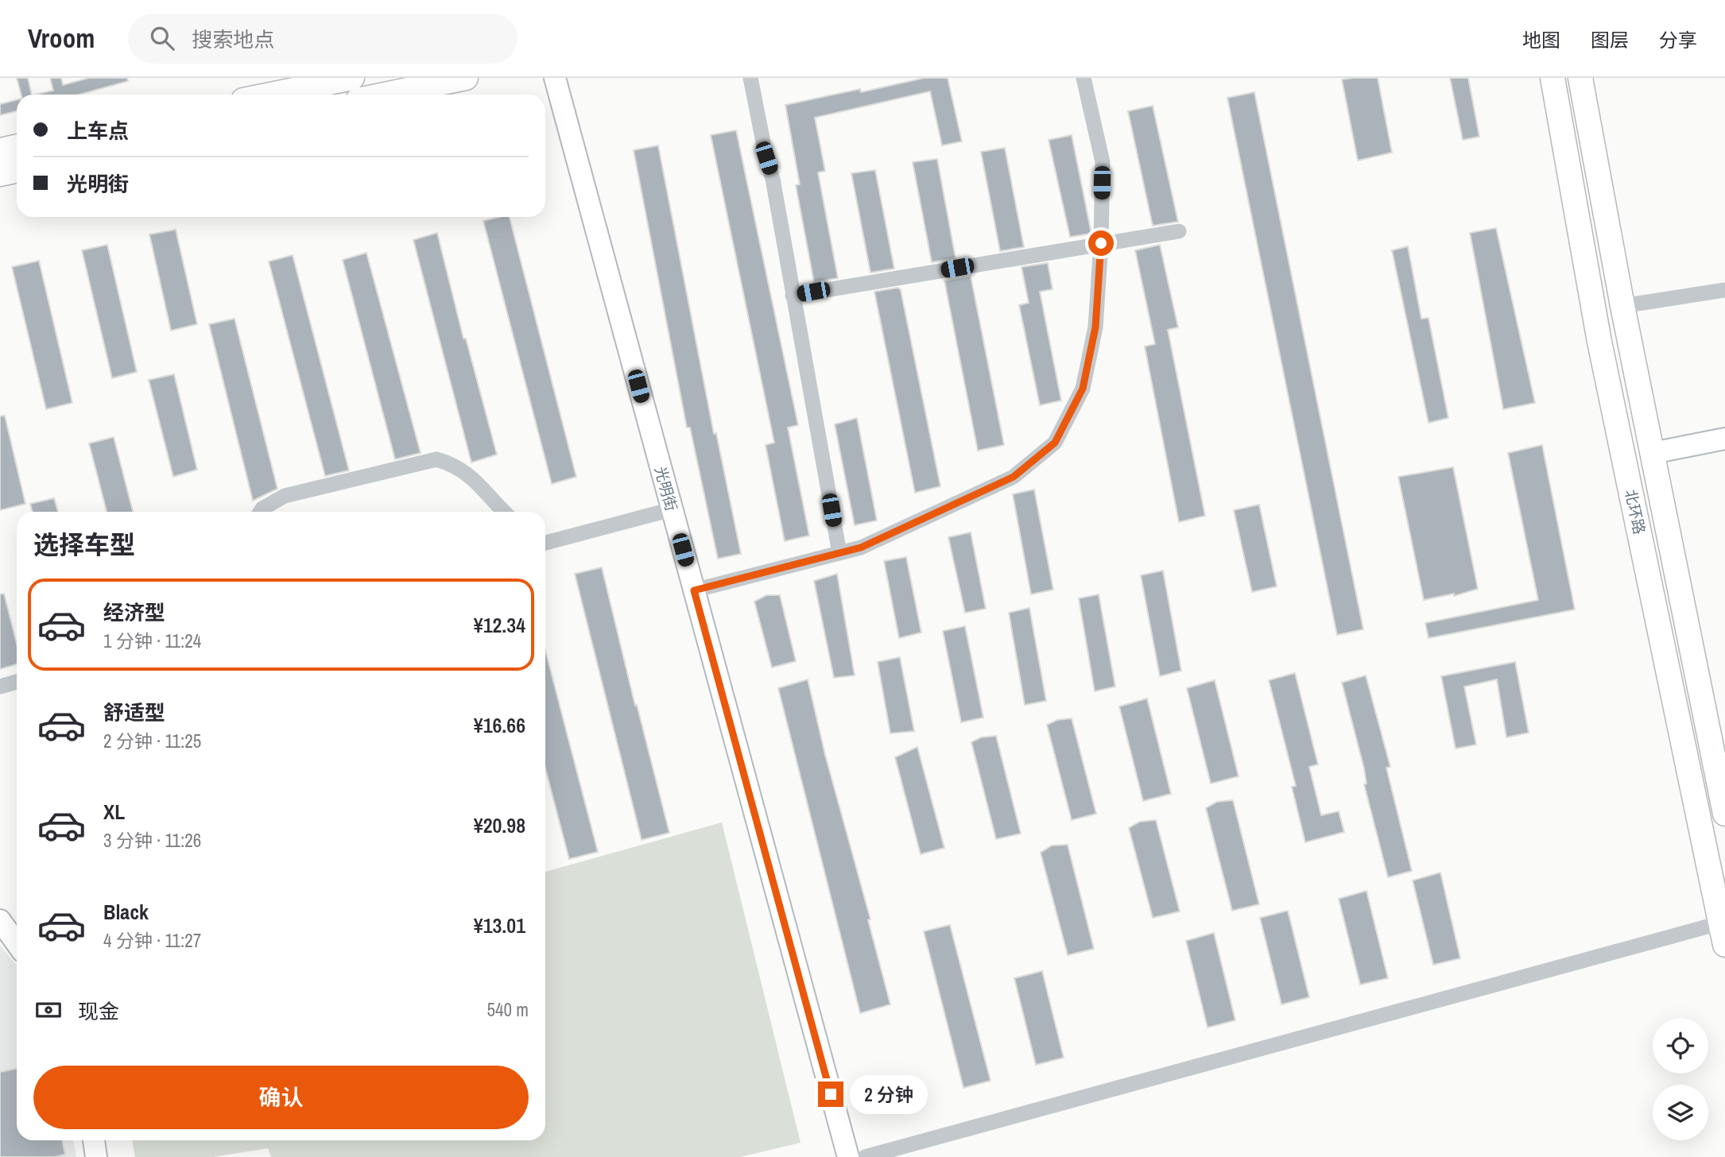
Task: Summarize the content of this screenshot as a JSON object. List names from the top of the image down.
{
  "streets": {
    "main road": ["北环路"],
    "street": ["光明街"]
  },
  "page": {
    "header": "Vroom",
    "search": "搜索地点",
    "nav": ["地图", "图层", "分享"],
    "banner": ["上车点", "光明街"],
    "heading": "选择车型",
    "list": [
      {
        "name": "经济型",
        "note": "1 分钟 · 11:24",
        "value": "¥12.34"
      },
      {
        "name": "舒适型",
        "note": "2 分钟 · 11:25",
        "value": "¥16.66"
      },
      {
        "name": "XL",
        "note": "3 分钟 · 11:26",
        "value": "¥20.98"
      },
      {
        "name": "Black",
        "note": "4 分钟 · 11:27",
        "value": "¥13.01"
      }
    ],
    "pay": ["现金", "540 m"],
    "buttons": "确认",
    "bubble": "2 分钟"
  }
}
